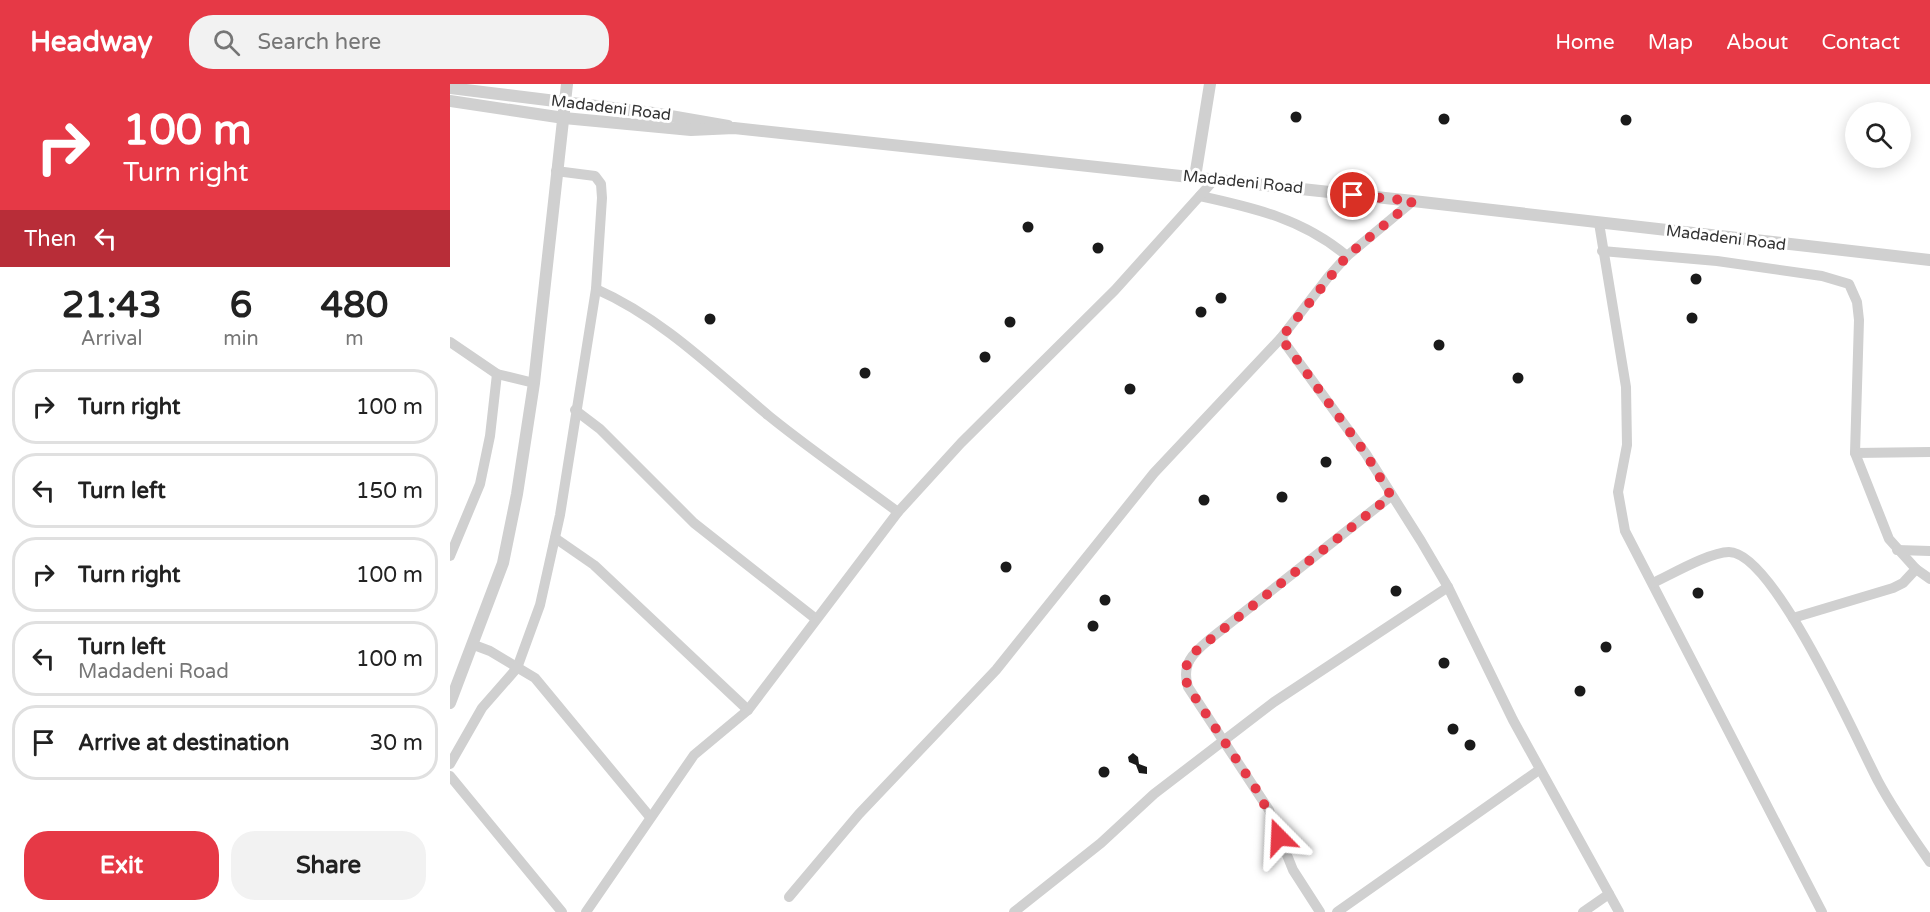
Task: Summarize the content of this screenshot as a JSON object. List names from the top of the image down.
{
  "streets": {
    "street": ["Madadeni Road"]
  },
  "page": {
    "header": "Headway",
    "search": "Search here",
    "nav": [
      "Home",
      "Map",
      "About",
      "Contact"
    ],
    "turn": ["100 m", "Turn right"],
    "then": "Then",
    "eta": [
      "21:43",
      "Arrival",
      "6",
      "min",
      "480",
      "m"
    ],
    "list": [
      {
        "name": "Turn right",
        "value": "100 m"
      },
      {
        "name": "Turn left",
        "value": "150 m"
      },
      {
        "name": "Turn right",
        "value": "100 m"
      },
      {
        "name": "Turn left",
        "note": "Madadeni Road",
        "value": "100 m"
      },
      {
        "name": "Arrive at destination",
        "value": "30 m"
      }
    ],
    "buttons": ["Exit", "Share"]
  }
}
